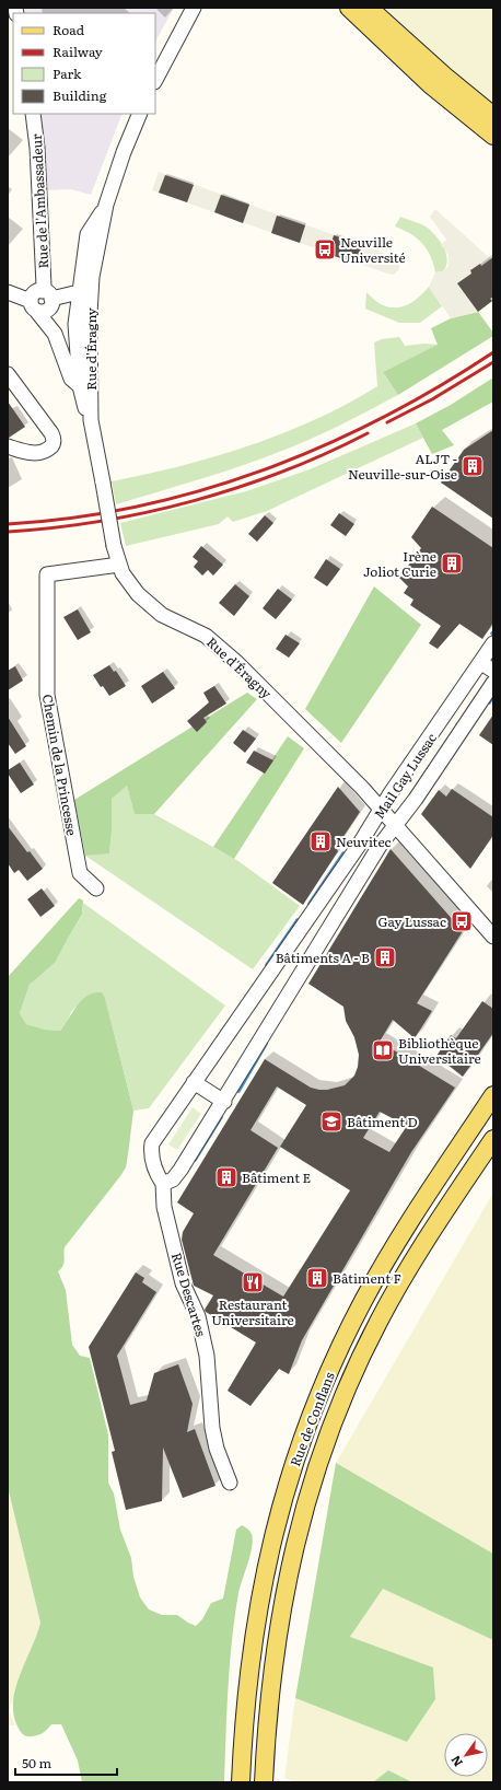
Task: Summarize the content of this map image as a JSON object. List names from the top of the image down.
{
  "streets": {
    "main road": ["Rue de Conflans"],
    "street": [
      "Rue de l'Ambassadeur",
      "Rue d'Éragny",
      "Chemin de la Princesse",
      "Mail Gay Lussac",
      "Rue Descartes"
    ]
  },
  "crossings": [
    ["Rue d'Éragny", "Chemin de la Princesse"],
    ["Rue d'Éragny", "Mail Gay Lussac"],
    ["Mail Gay Lussac", "Rue Descartes"]
  ],
  "places": {
    "bus stop": ["Neuville Université", "Gay Lussac"],
    "building": [
      "ALJT - Neuville-sur-Oise",
      "Irène Joliot Curie",
      "Neuvitec",
      "Bâtiments A - B",
      "Bâtiment E",
      "Bâtiment F"
    ],
    "library": ["Bibliothèque Universitaire"],
    "school or university": ["Bâtiment D"],
    "restaurant": ["Restaurant Universitaire"]
  },
  "legend": [
    "Road",
    "Railway",
    "Park",
    "Building"
  ],
  "scale_bar": "50 m",
  "north": "bottom left"
}
